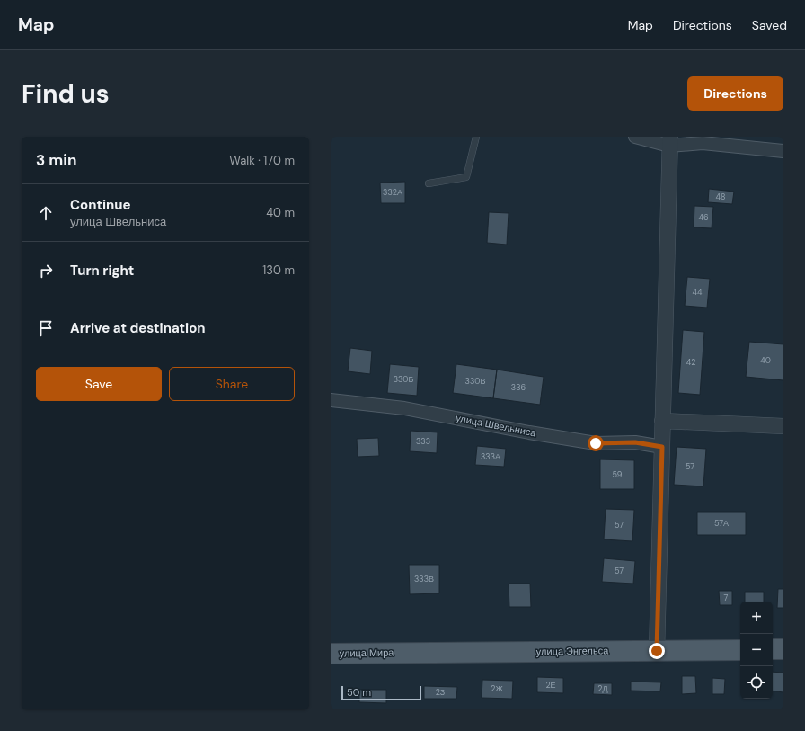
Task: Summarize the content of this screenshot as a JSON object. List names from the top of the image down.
{
  "streets": {
    "main road": ["улица Энгельса", "улица Мира"],
    "street": ["улица Швельниса"]
  },
  "crossings": [
    ["улица Энгельса", "улица Мира"]
  ],
  "house_numbers": [
    "332А",
    "48",
    "46",
    "44",
    "40",
    "42",
    "330Б",
    "330В",
    "336",
    "333",
    "333А",
    "57",
    "59",
    "57А",
    "57",
    "57",
    "333В",
    "7",
    "2Е",
    "2Ж",
    "2Д",
    "2З"
  ],
  "scale_bar": "50 m",
  "page": {
    "header": "Map",
    "nav": ["Map", "Directions", "Saved"],
    "buttons": [
      "Directions",
      ["Save", "Share"]
    ],
    "title": "Find us",
    "heading": ["3 min", "Walk · 170 m"],
    "list": [
      ["Continue", "улица Швельниса", "40 m"],
      ["Turn right", "130 m"],
      "Arrive at destination"
    ],
    "map_buttons": ["+", "−"],
    "scale": "50 m"
  }
}
